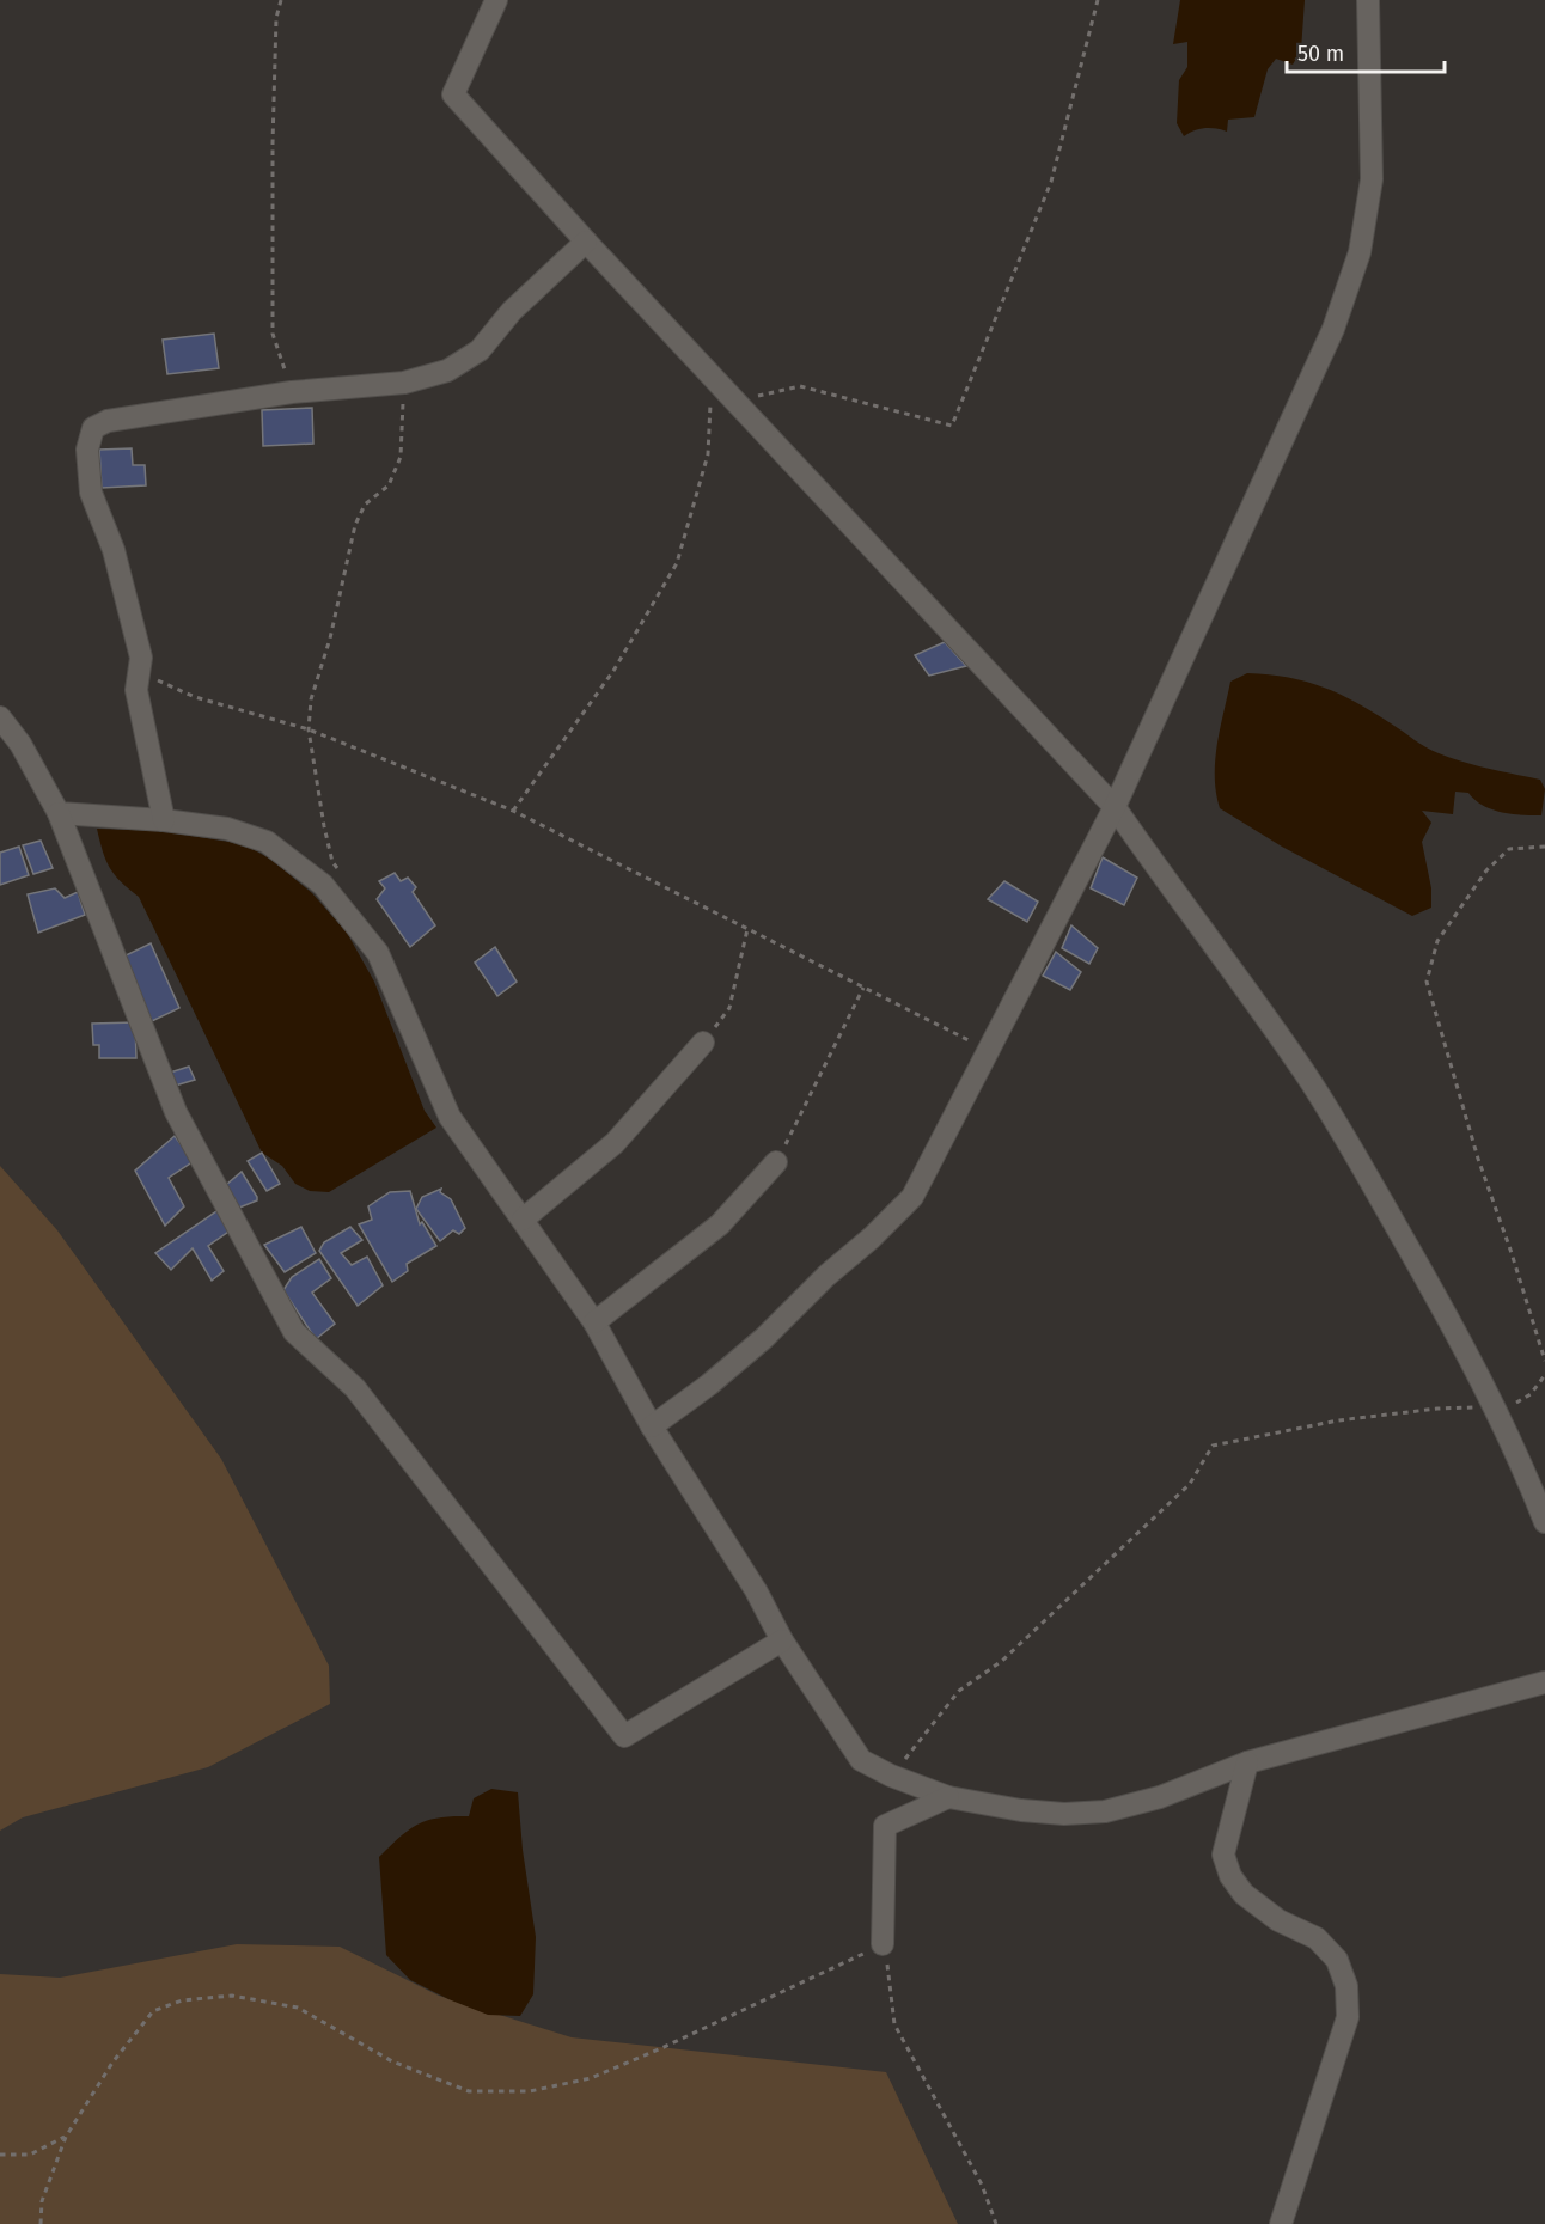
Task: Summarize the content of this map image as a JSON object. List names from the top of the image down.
{
  "scale_bar": "50 m"
}
